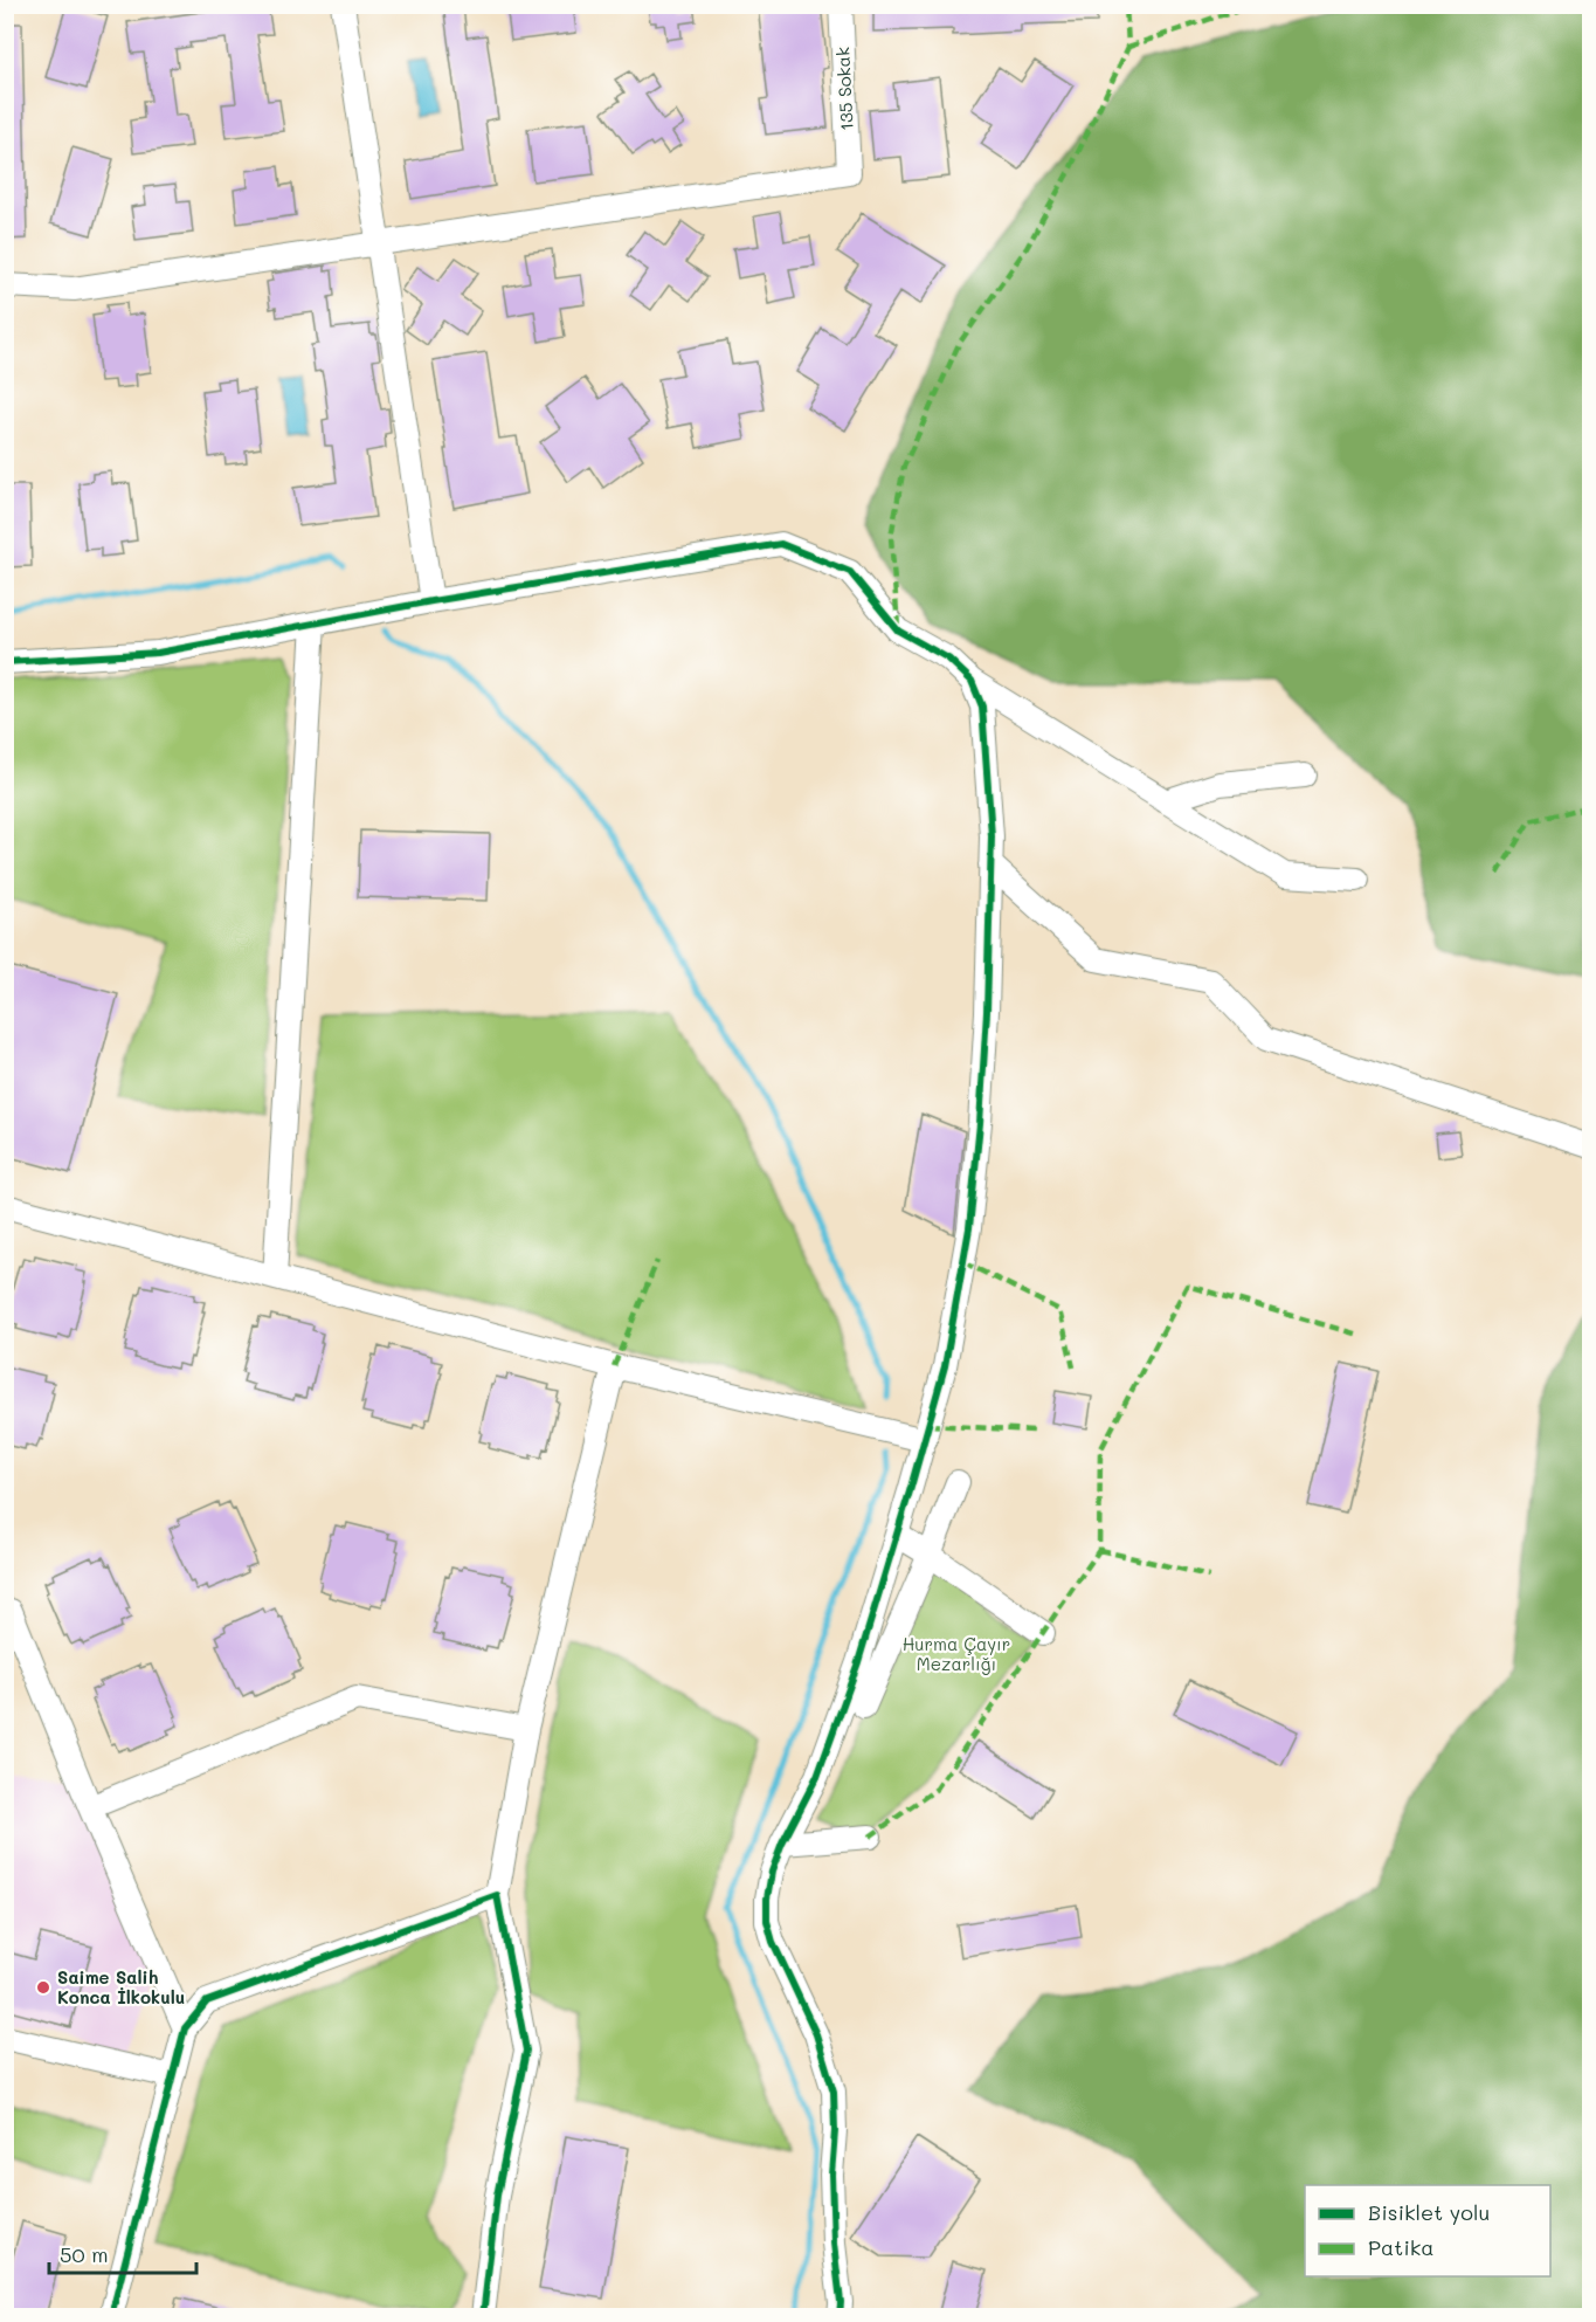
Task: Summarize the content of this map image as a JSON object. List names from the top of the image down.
{
  "streets": {
    "street": ["135 Sokak"]
  },
  "parks": ["Hurma Çayır Mezarlığı"],
  "places": ["Saime Salih Konca İlkokulu"],
  "legend": ["Bisiklet yolu", "Patika"],
  "scale_bar": "50 m"
}
